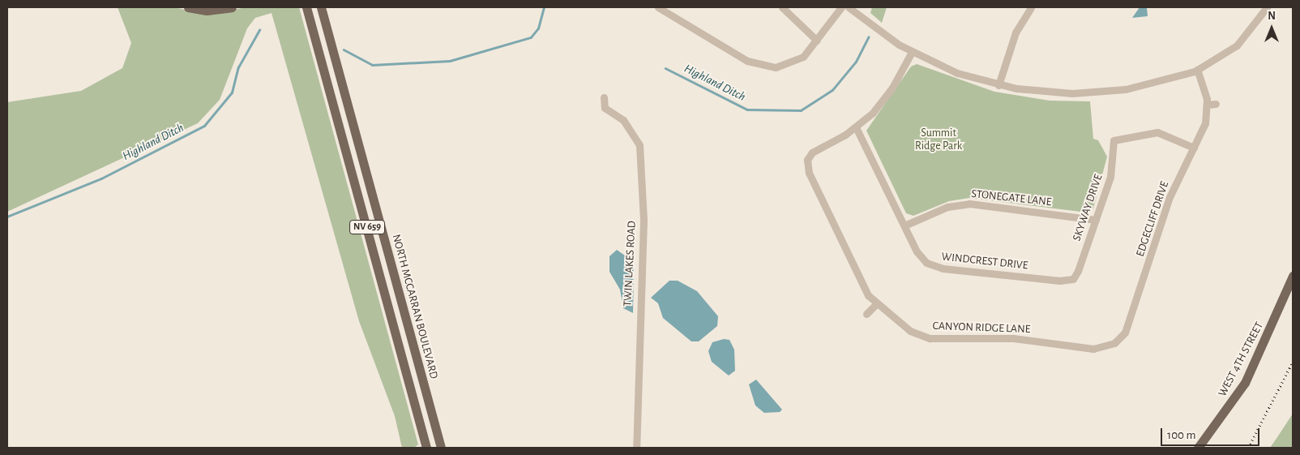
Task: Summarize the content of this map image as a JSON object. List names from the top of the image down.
{
  "streets": {
    "main road": ["NV 659", "NORTH MCCARRAN BOULEVARD", "WEST 4TH STREET"],
    "street": [
      "STONEGATE LANE",
      "SKYWAY DRIVE",
      "EDGECLIFF DRIVE",
      "WINDCREST DRIVE",
      "TWIN LAKES ROAD",
      "CANYON RIDGE LANE"
    ]
  },
  "crossings": [
    ["STONEGATE LANE", "SKYWAY DRIVE"],
    ["STONEGATE LANE", "WINDCREST DRIVE"],
    ["SKYWAY DRIVE", "EDGECLIFF DRIVE"],
    ["SKYWAY DRIVE", "WINDCREST DRIVE"],
    ["EDGECLIFF DRIVE", "CANYON RIDGE LANE"],
    ["WINDCREST DRIVE", "CANYON RIDGE LANE"]
  ],
  "water": ["Highland Ditch"],
  "parks": ["Summit Ridge Park"],
  "scale_bar": "100 m",
  "north": "top"
}
